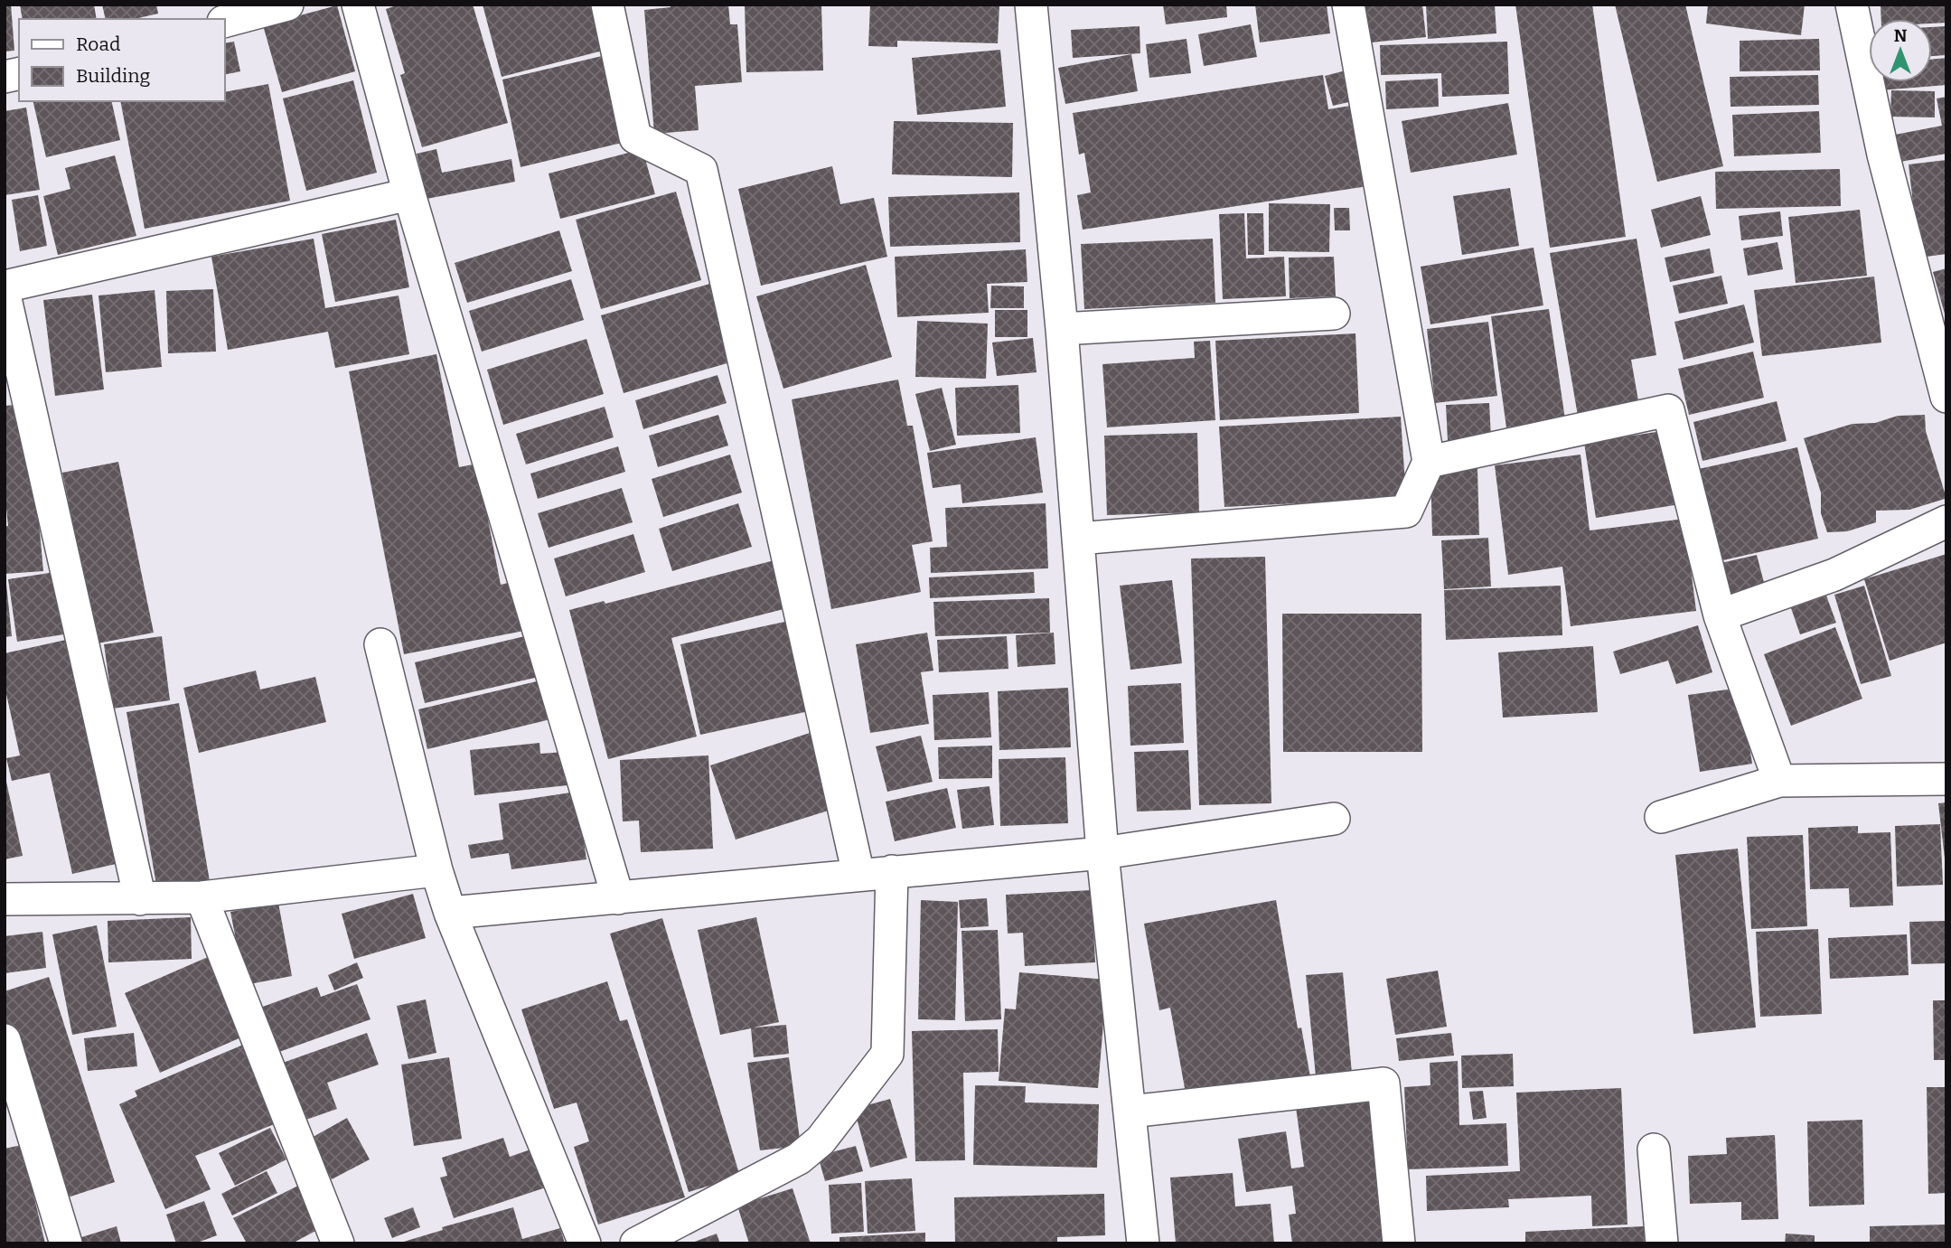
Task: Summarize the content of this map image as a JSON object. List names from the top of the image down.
{
  "legend": ["Road", "Building"],
  "north": "top"
}
